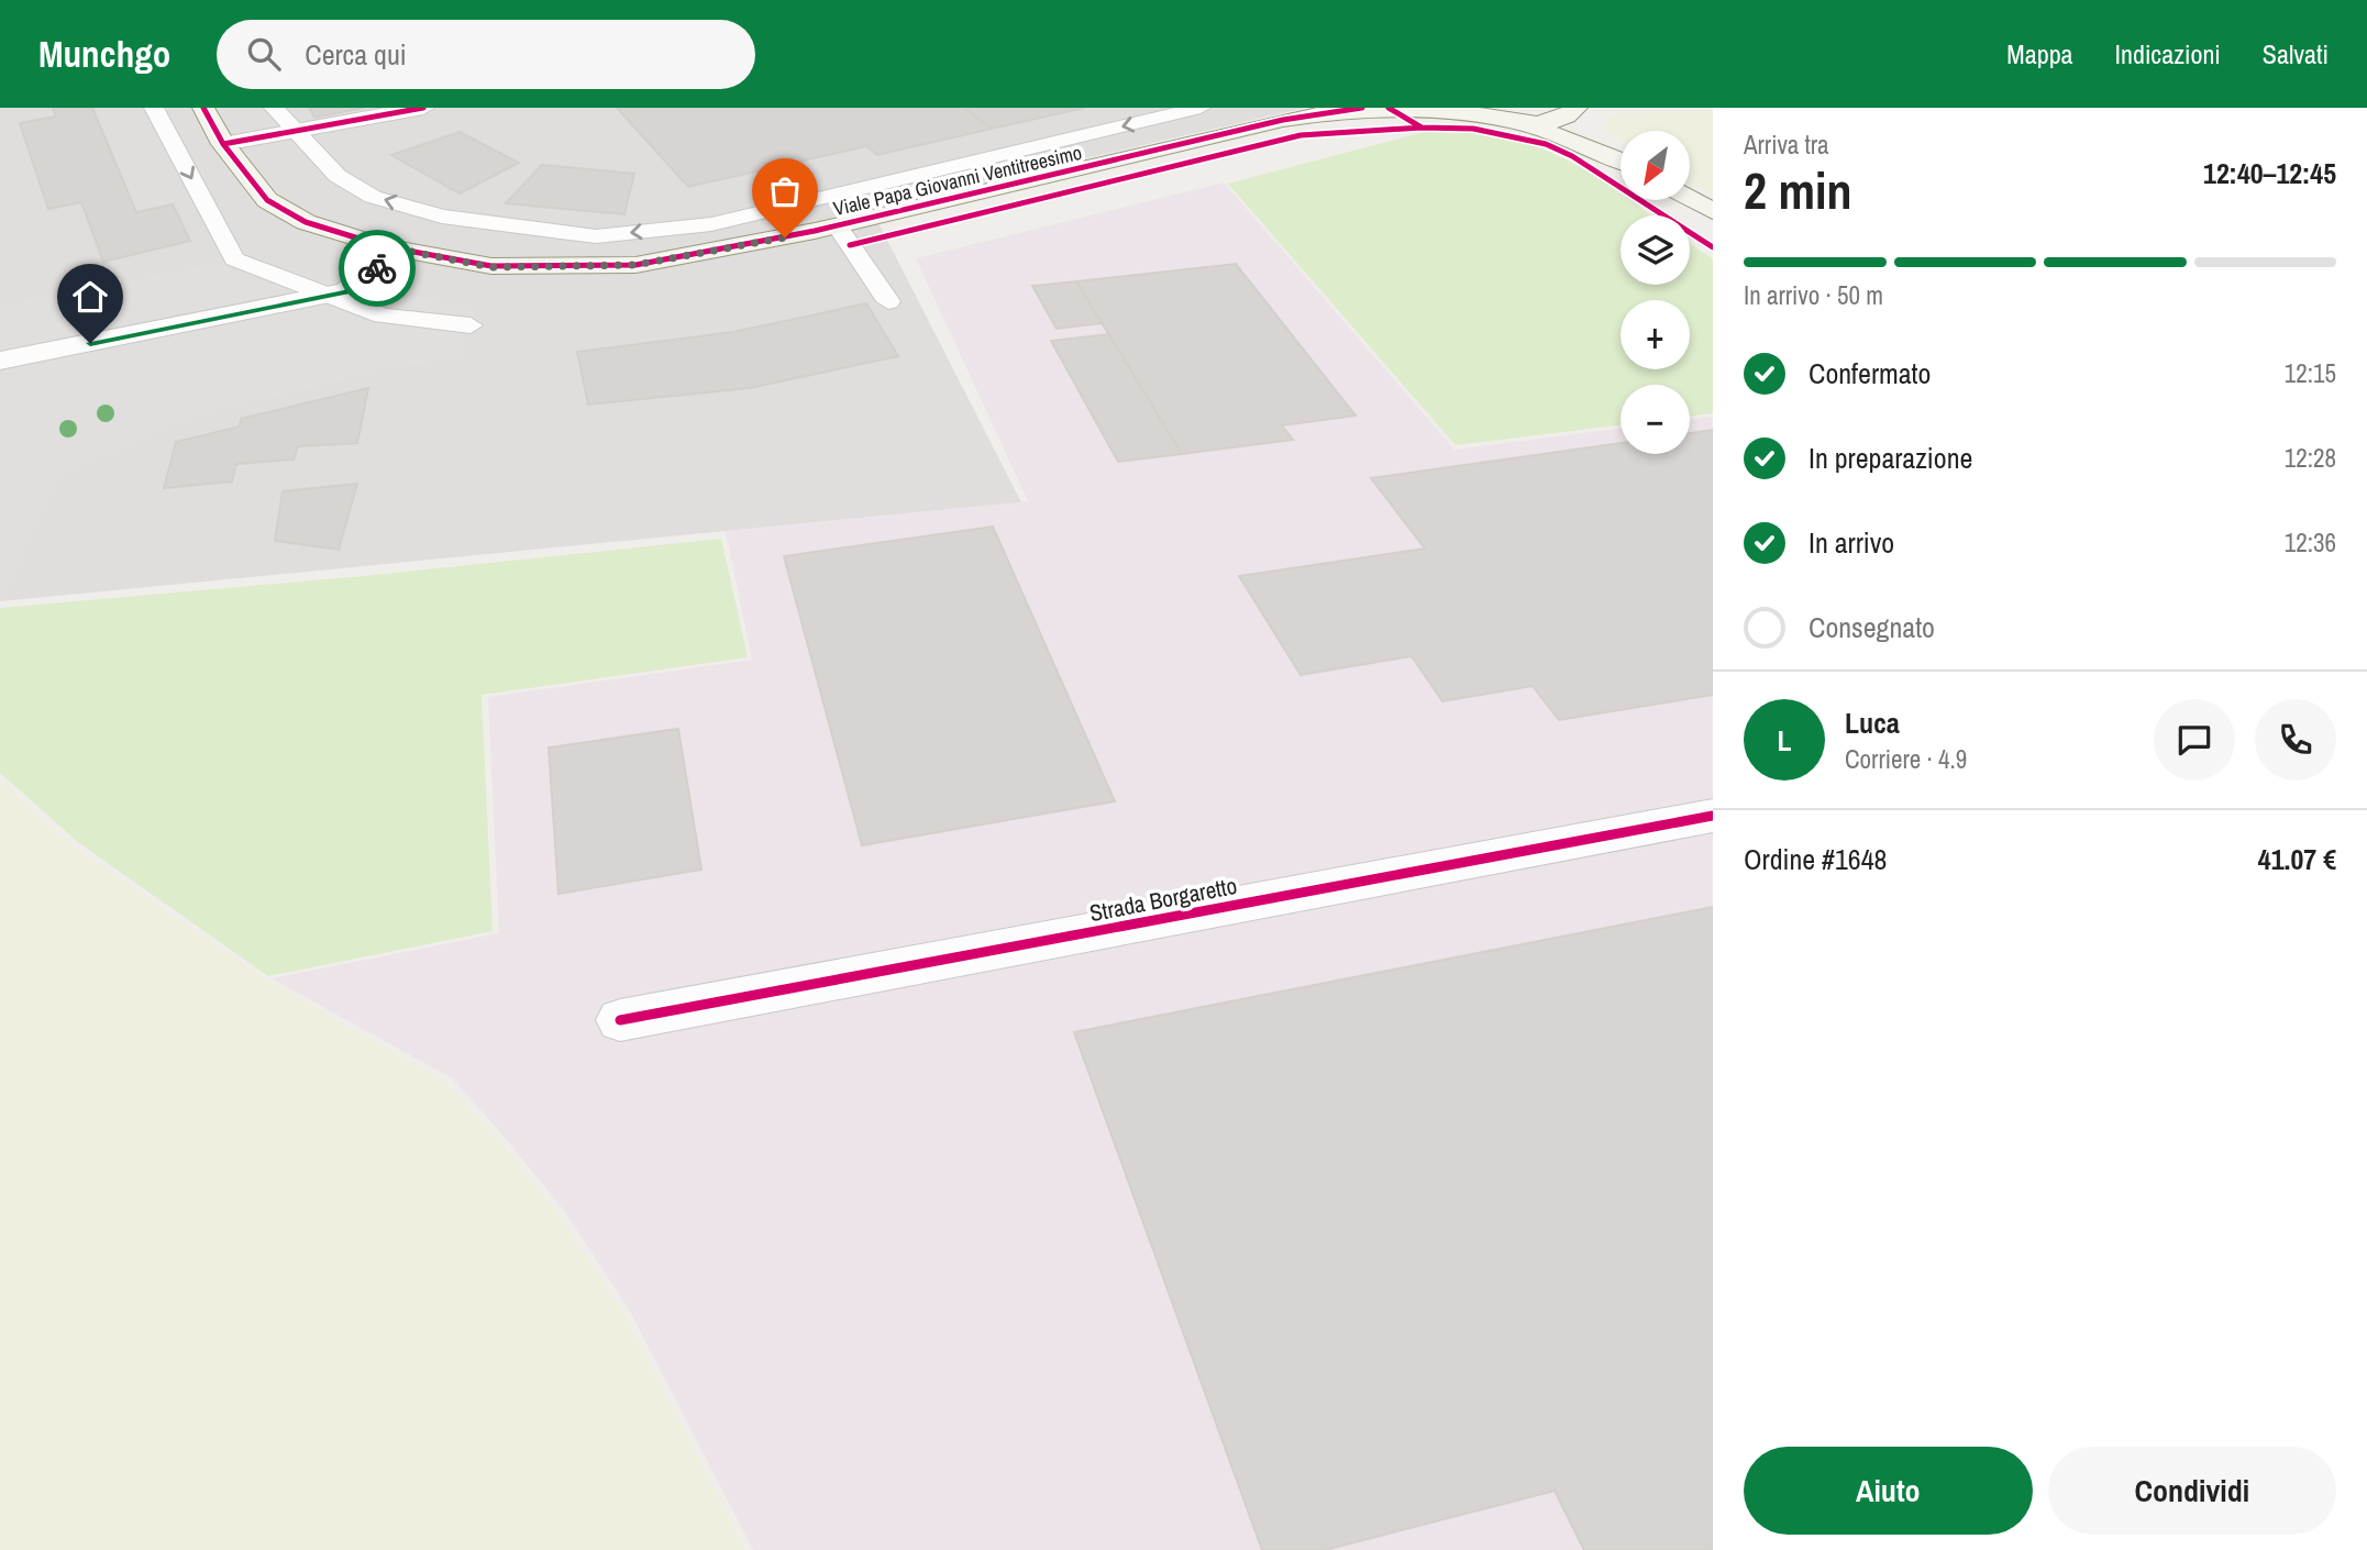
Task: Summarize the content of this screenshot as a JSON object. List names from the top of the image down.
{
  "streets": {
    "street": ["Viale Papa Giovanni Ventitreesimo", "Strada Borgaretto"]
  },
  "north": "bottom left",
  "page": {
    "header": "Munchgo",
    "search": "Cerca qui",
    "nav": ["Mappa", "Indicazioni", "Salvati"],
    "heading": ["2 min", "Arriva tra", "12:40–12:45"],
    "panel": [
      "Luca",
      "Corriere · 4.9",
      "Ordine #1648",
      "41.07 €"
    ],
    "map_buttons": ["+", "−"],
    "bar": "In arrivo · 50 m",
    "list": [
      ["Confermato", "12:15"],
      ["In preparazione", "12:28"],
      ["In arrivo", "12:36"],
      "Consegnato"
    ],
    "round": "L",
    "buttons": ["Aiuto", "Condividi"]
  }
}
